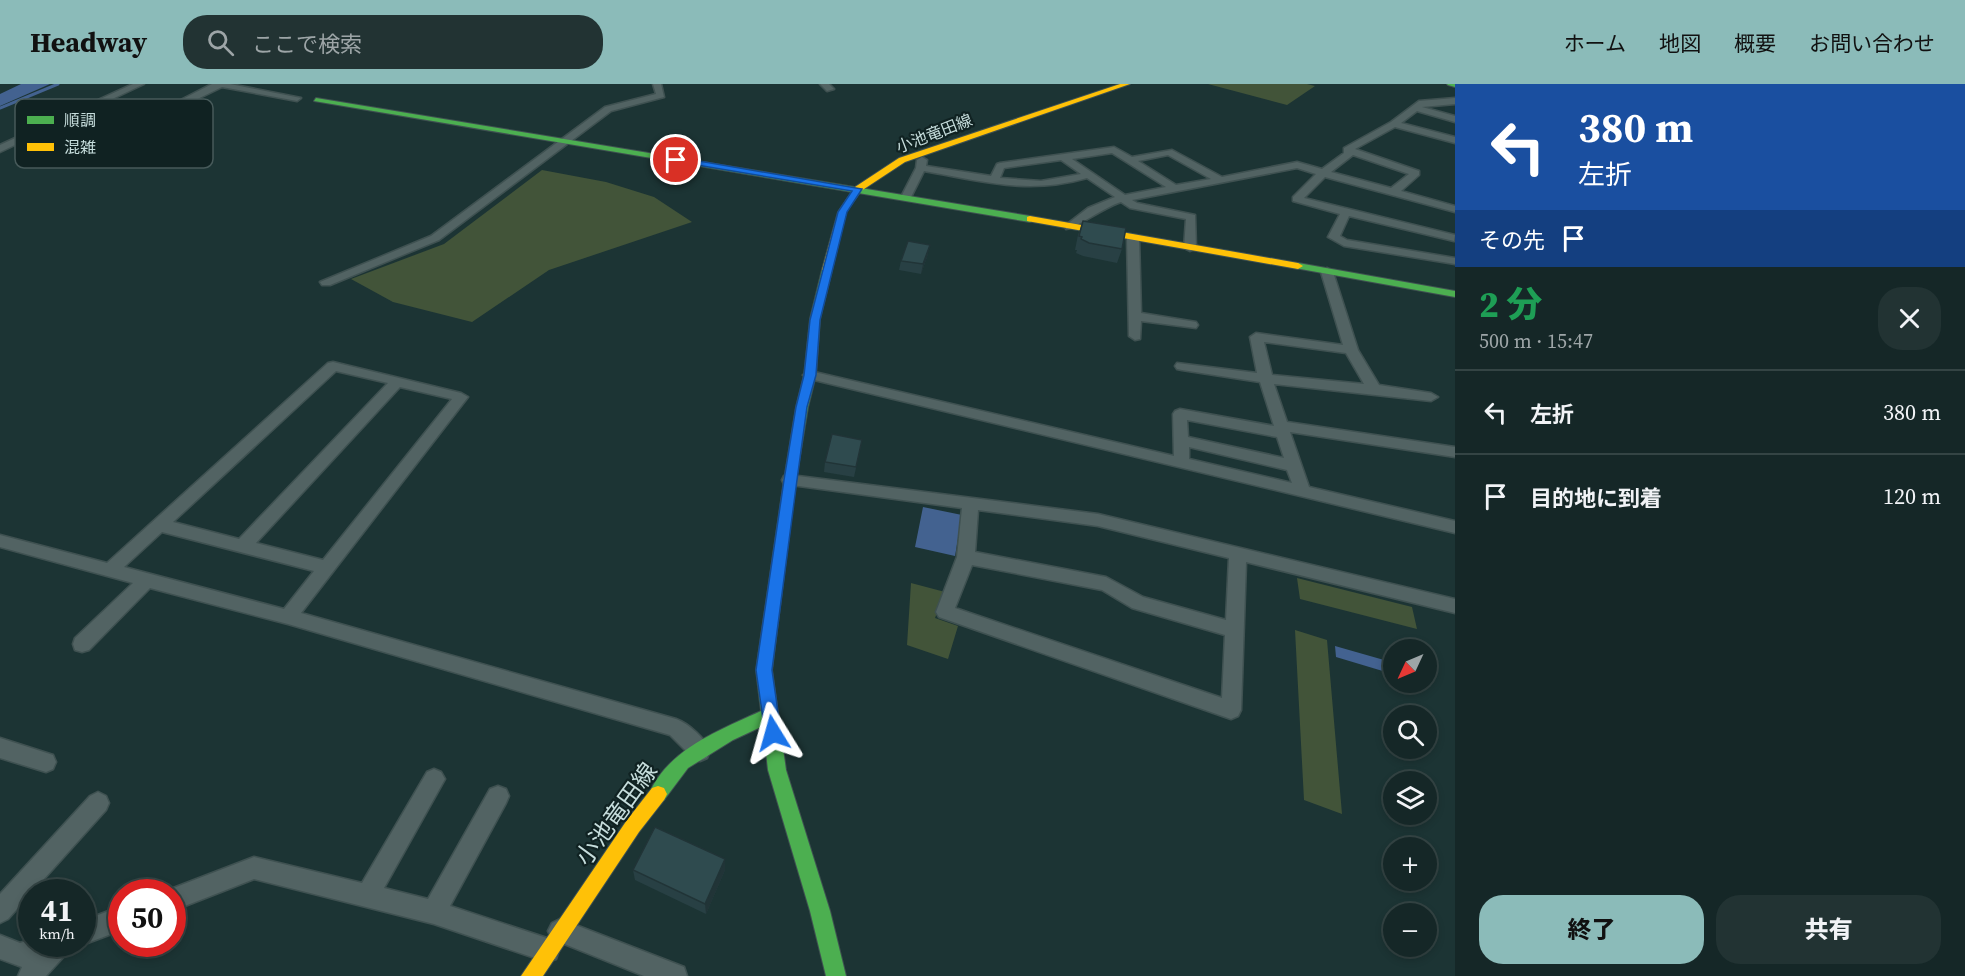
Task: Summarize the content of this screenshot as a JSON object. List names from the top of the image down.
{
  "streets": {
    "main road": ["小池竜田線"]
  },
  "legend": ["順調", "混雑"],
  "north": "bottom left",
  "page": {
    "header": "Headway",
    "search": "ここで検索",
    "nav": [
      "ホーム",
      "地図",
      "概要",
      "お問い合わせ"
    ],
    "turn": ["380 m", "左折"],
    "then": "その先",
    "heading": ["2 分", "500 m · 15:47"],
    "list": [
      {
        "name": "左折",
        "value": "380 m"
      },
      {
        "name": "目的地に到着",
        "value": "120 m"
      }
    ],
    "map_buttons": ["+", "−"],
    "speed": "41 km/h",
    "limit": "50",
    "buttons": ["終了", "共有"]
  }
}
